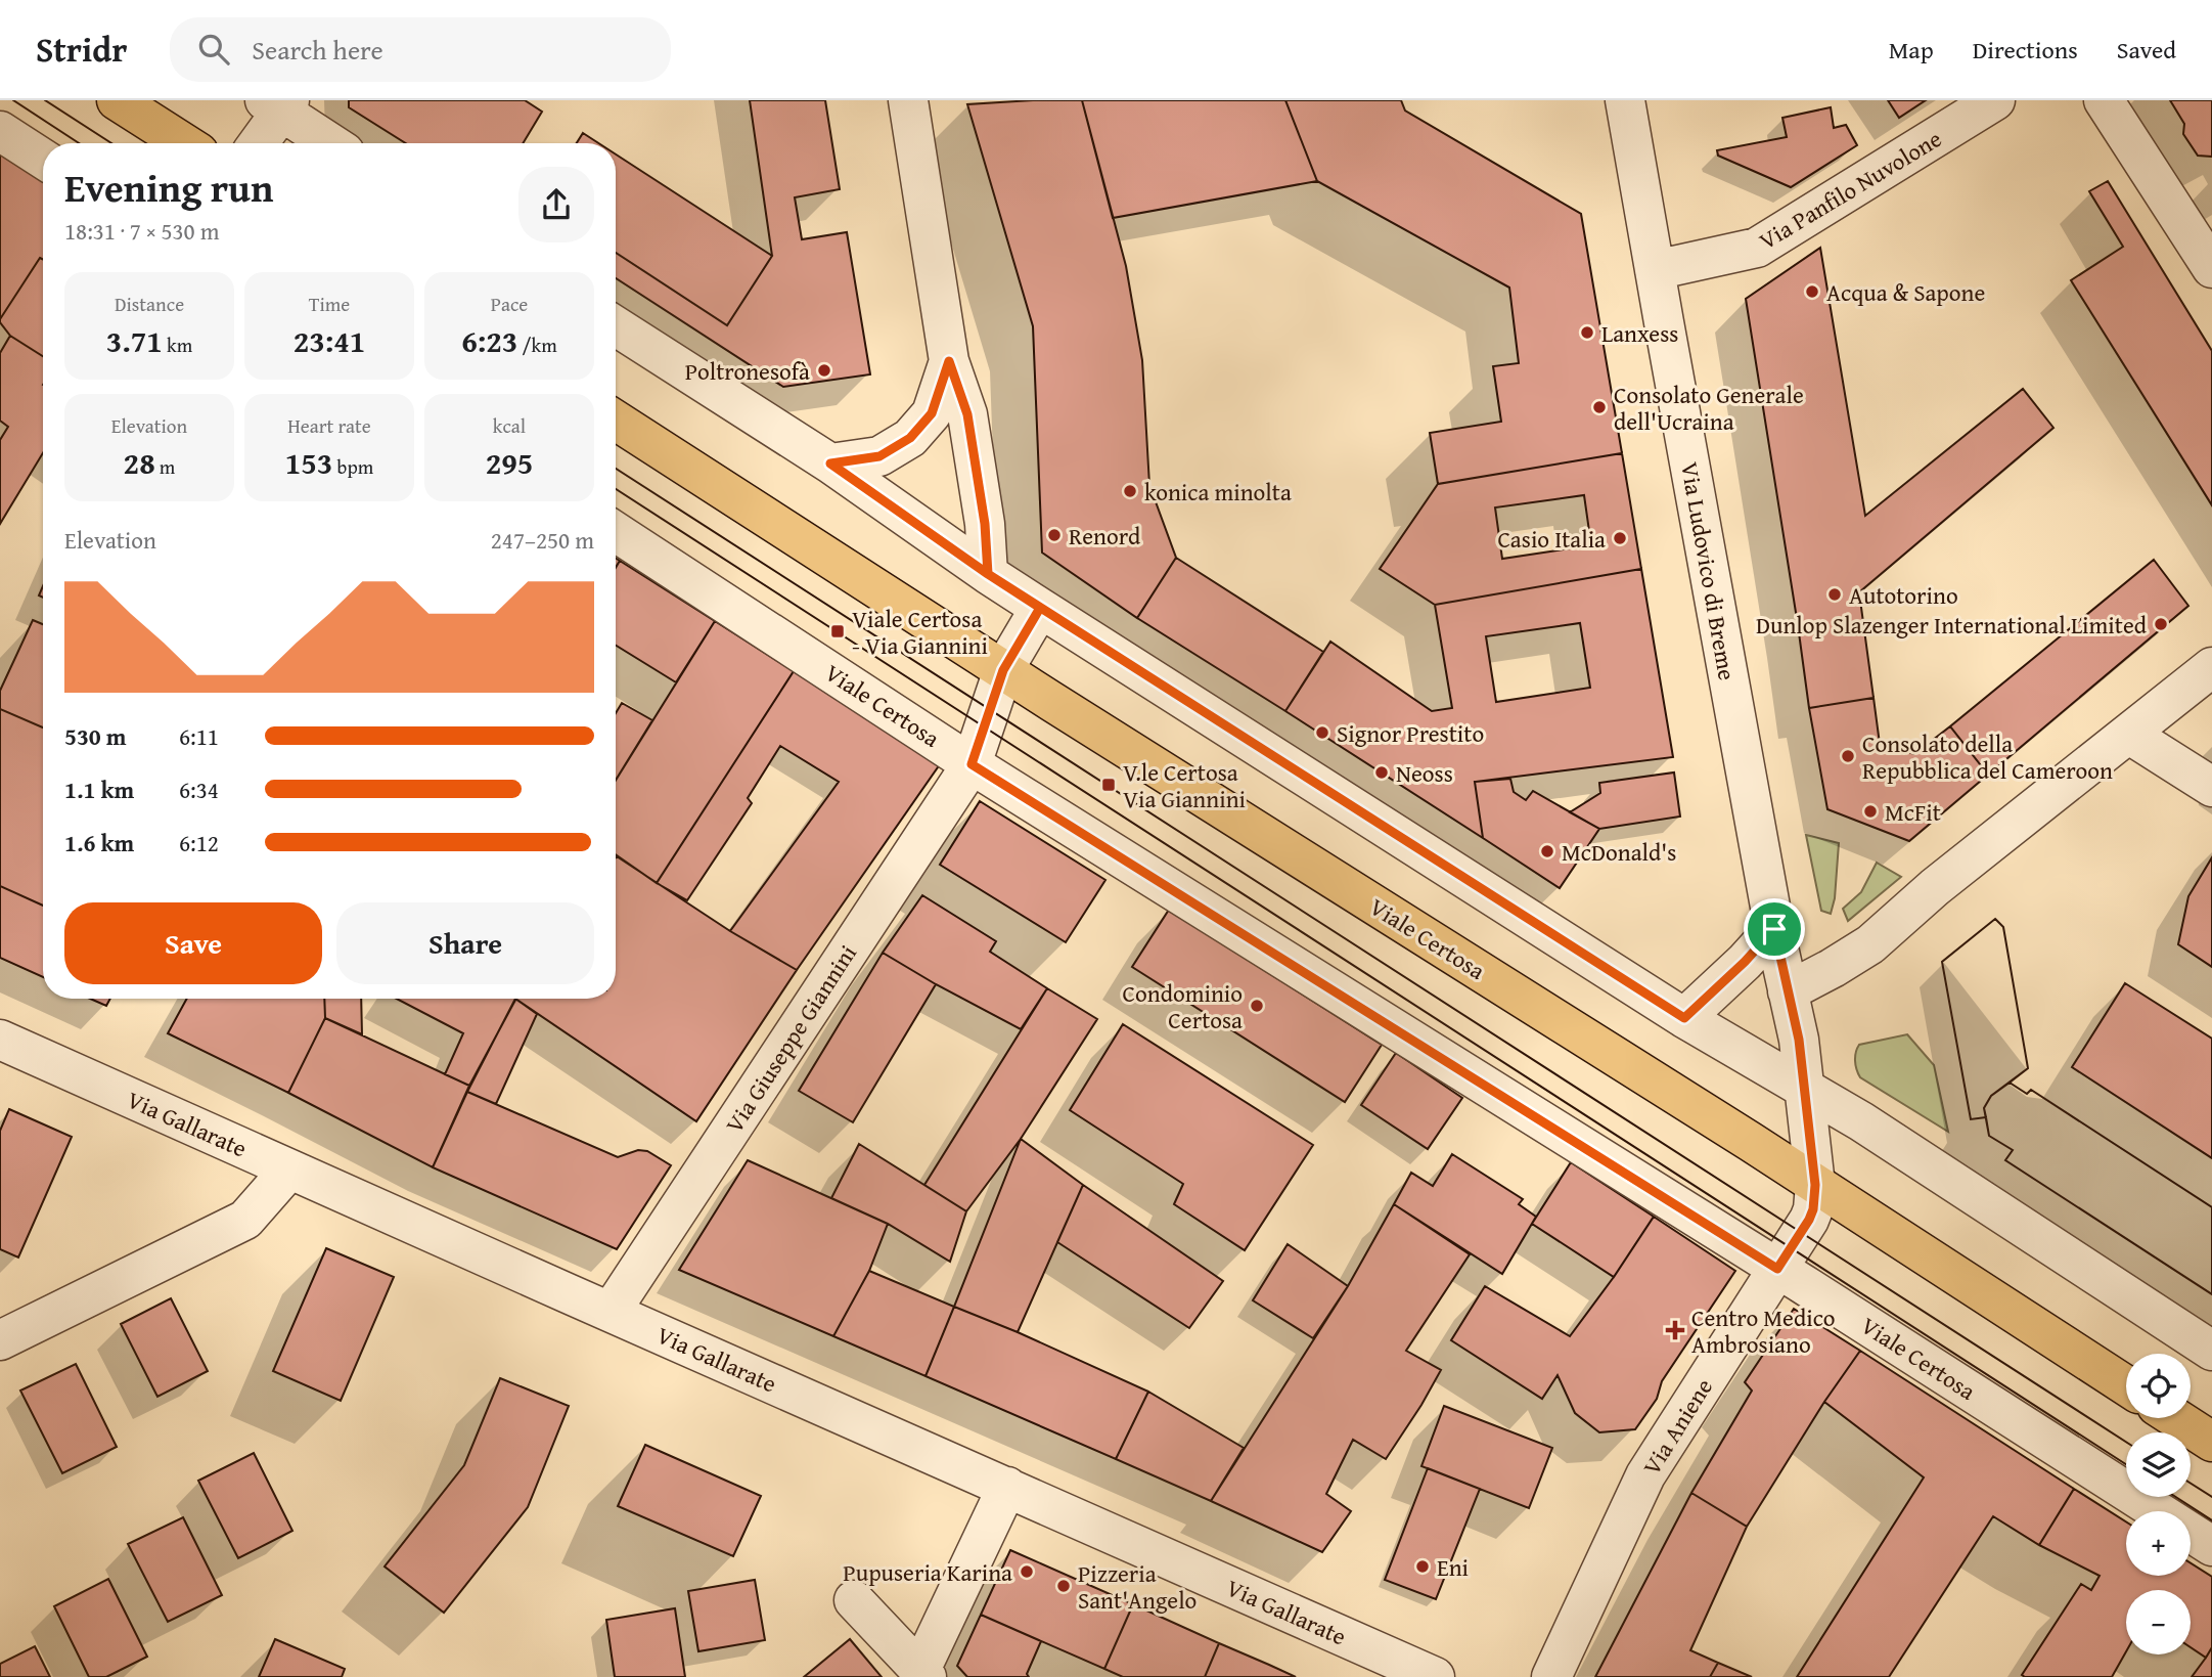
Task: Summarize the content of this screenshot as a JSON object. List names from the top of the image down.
{
  "streets": {
    "main road": ["Viale Certosa"],
    "street": [
      "Via Panfilo Nuvolone",
      "Via Ludovico di Breme",
      "Via Giuseppe Giannini",
      "Via Gallarate",
      "Via Aniene"
    ]
  },
  "crossings": [
    ["Via Panfilo Nuvolone", "Via Ludovico di Breme"],
    ["Viale Certosa", "Via Giuseppe Giannini"],
    ["Viale Certosa", "Via Aniene"],
    ["Via Giuseppe Giannini", "Via Gallarate"]
  ],
  "places": {
    "other": [
      "Acqua & Sapone",
      "Lanxess",
      "Poltronesofà",
      "Consolato Generale dell'Ucraina",
      "konica minolta",
      "Renord",
      "Casio Italia",
      "Autotorino",
      "Dunlop Slazenger International Limited",
      "Signor Prestito",
      "Consolato della Repubblica del Cameroon",
      "Neoss",
      "McFit",
      "McDonald's",
      "Condominio Certosa",
      "Eni",
      "Pupuseria Karina",
      "Pizzeria Sant'Angelo"
    ],
    "transit": ["Viale Certosa - Via Giannini", "V.le Certosa Via Giannini"],
    "health": ["Centro Medico Ambrosiano"]
  },
  "page": {
    "header": "Stridr",
    "search": "Search here",
    "nav": ["Map", "Directions", "Saved"],
    "heading": ["Evening run", "18:31 · 7 × 530 m"],
    "stats": [
      ["Distance", "3.71 km"],
      ["Time", "23:41"],
      ["Pace", "6:23 /km"],
      ["Elevation", "28 m"],
      ["Heart rate", "153 bpm"],
      ["kcal", "295"]
    ],
    "chart": ["Elevation", "247–250 m"],
    "list": [
      {
        "name": "530 m",
        "note": "6:11"
      },
      {
        "name": "1.1 km",
        "note": "6:34"
      },
      {
        "name": "1.6 km",
        "note": "6:12"
      }
    ],
    "buttons": ["Save", "Share"],
    "map_buttons": ["+", "−"]
  }
}
